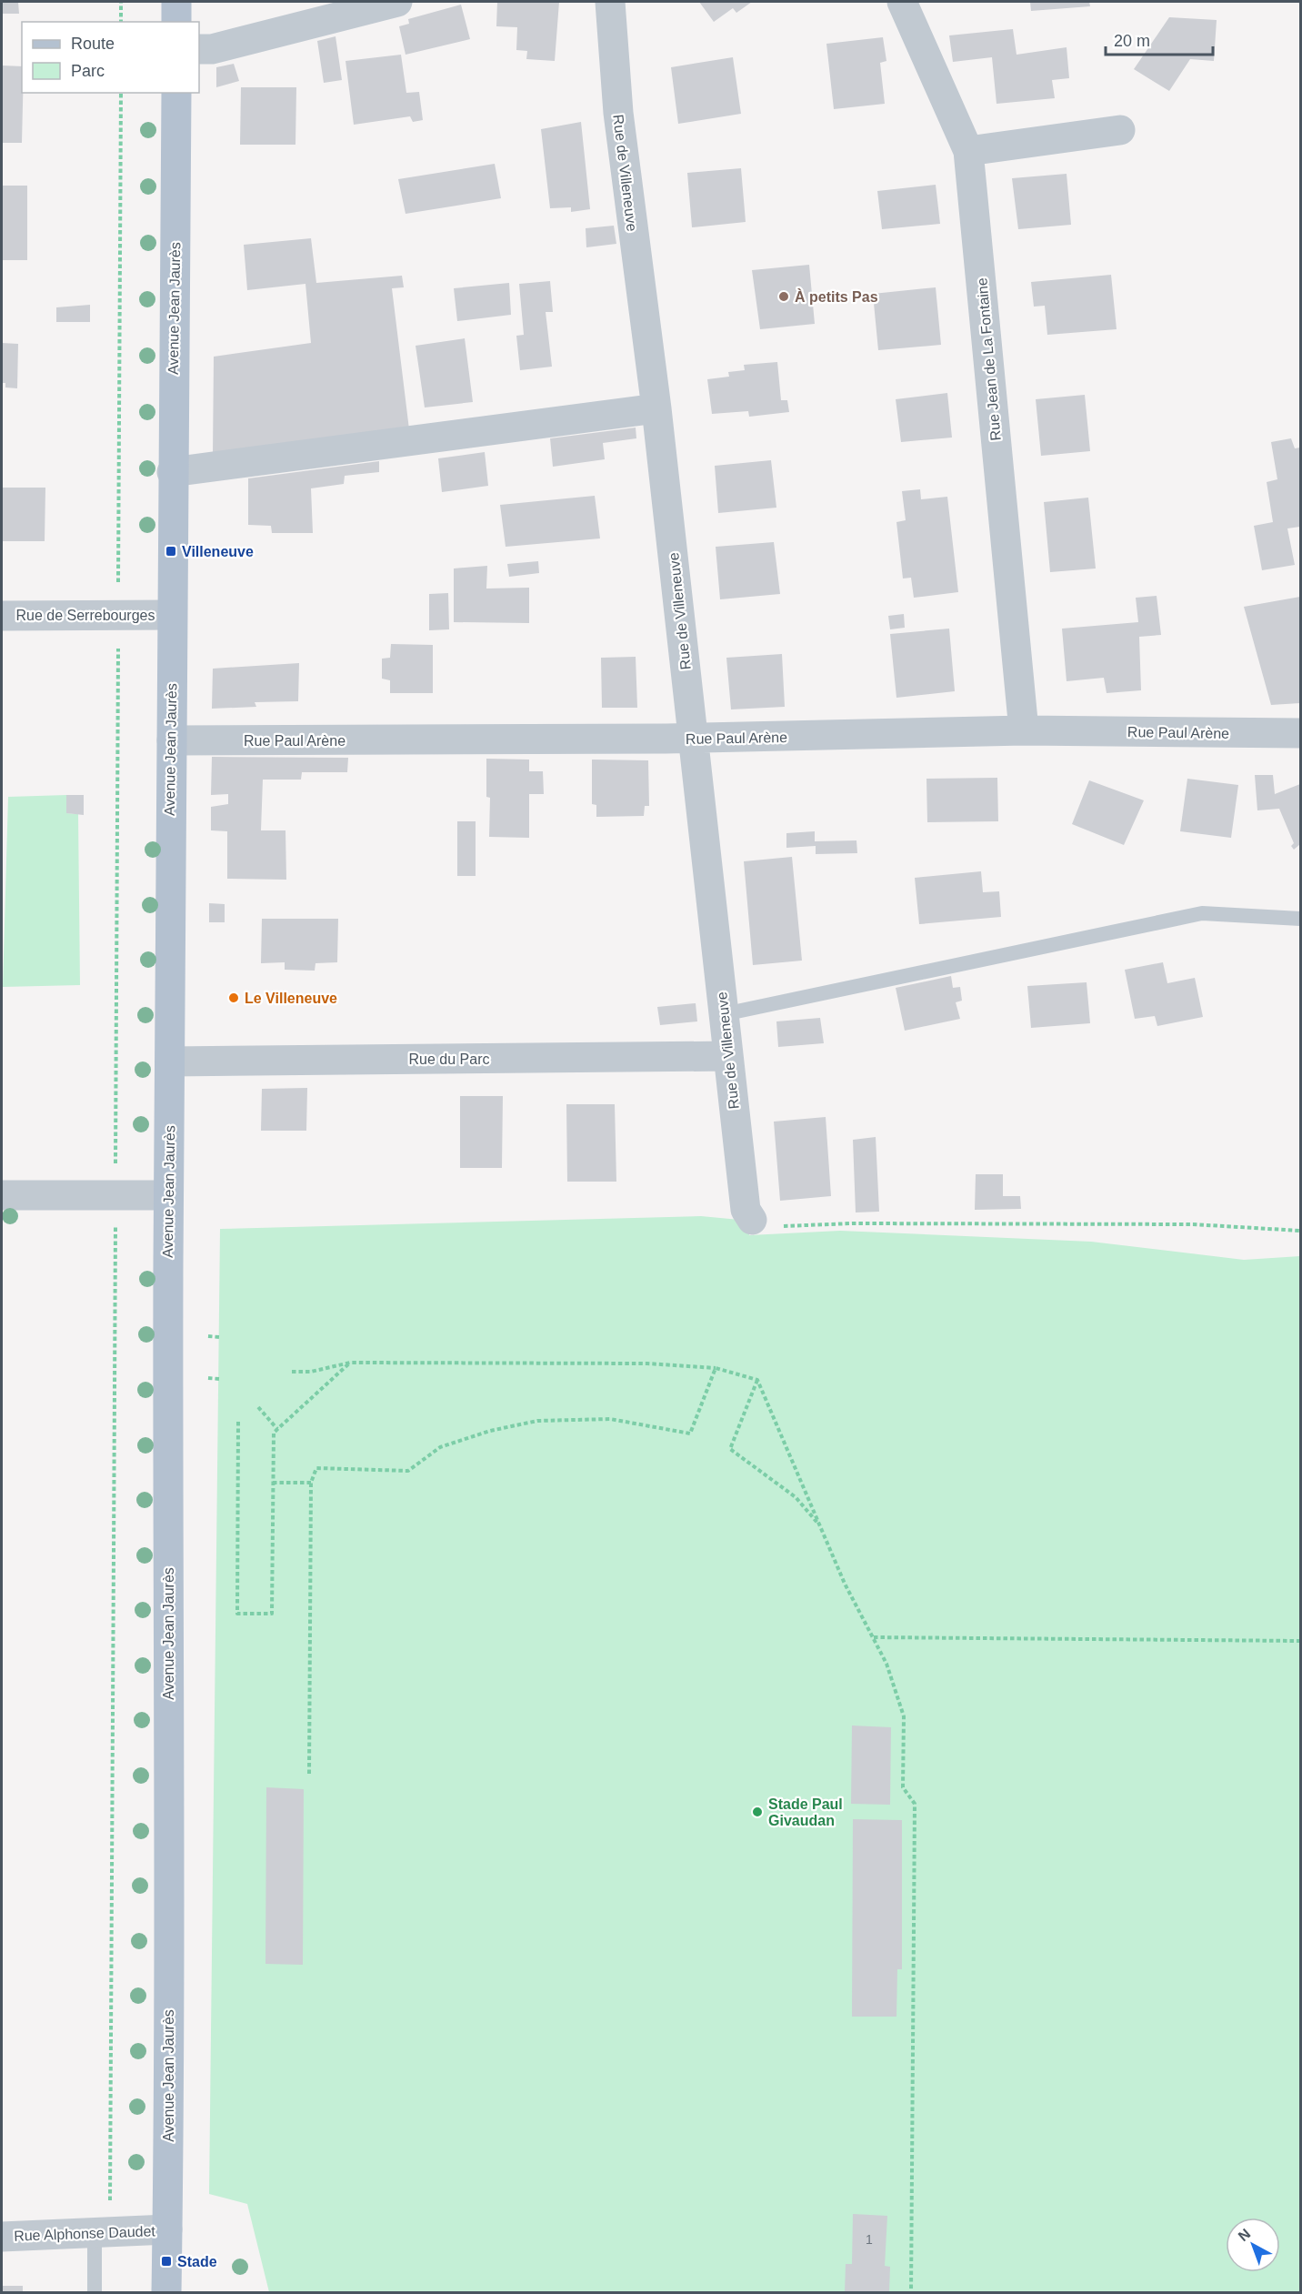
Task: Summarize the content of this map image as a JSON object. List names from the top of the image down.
{
  "streets": {
    "main road": ["Avenue Jean Jaurès"],
    "street": [
      "Rue de Villeneuve",
      "Rue Jean de La Fontaine",
      "Rue de Serrebourges",
      "Rue Paul Arène",
      "Rue du Parc",
      "Rue Alphonse Daudet"
    ]
  },
  "crossings": [
    ["Rue de Villeneuve", "Rue Paul Arène"],
    ["Rue de Villeneuve", "Rue du Parc"],
    ["Avenue Jean Jaurès", "Rue de Serrebourges"],
    ["Avenue Jean Jaurès", "Rue Paul Arène"],
    ["Avenue Jean Jaurès", "Rue du Parc"],
    ["Avenue Jean Jaurès", "Rue Alphonse Daudet"],
    ["Rue Jean de La Fontaine", "Rue Paul Arène"]
  ],
  "places": {
    "other": ["À petits Pas", "Le Villeneuve", "Stade Paul Givaudan"],
    "transit": ["Villeneuve", "Stade"]
  },
  "house_numbers": ["1"],
  "legend": ["Route", "Parc"],
  "scale_bar": "20 m",
  "north": "top left"
}
